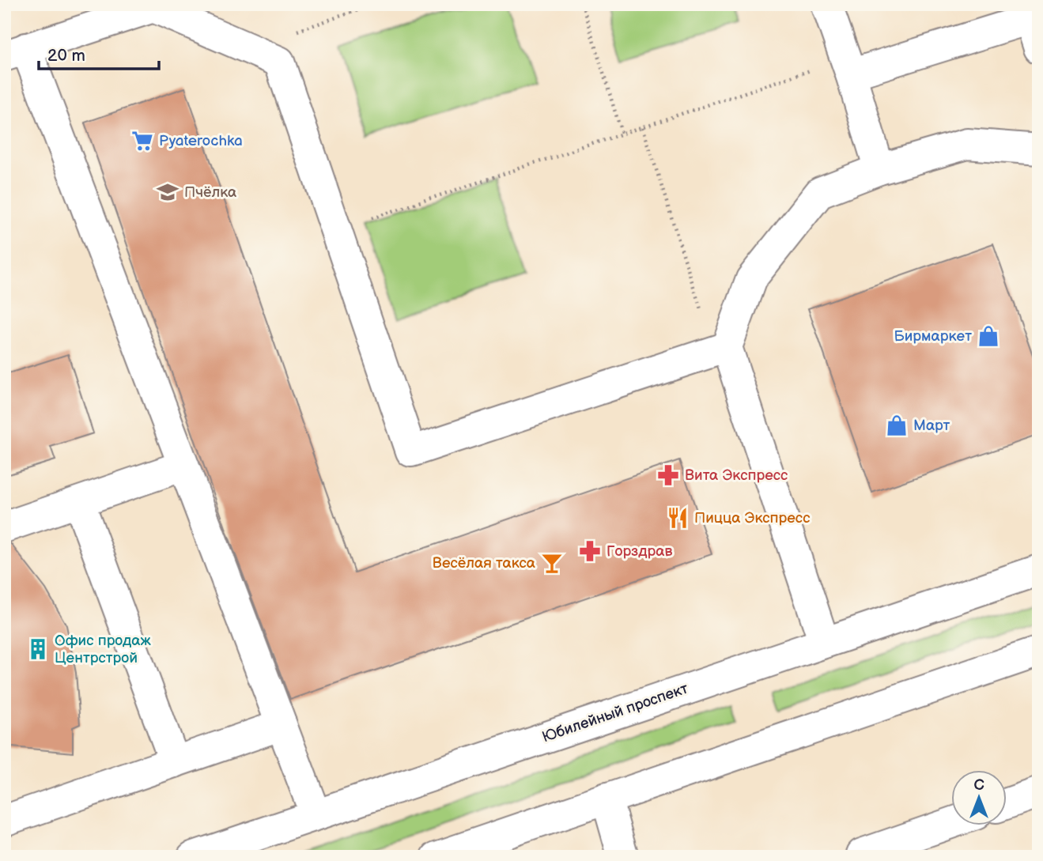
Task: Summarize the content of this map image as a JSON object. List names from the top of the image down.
{
  "streets": {
    "street": ["Юбилейный проспект"]
  },
  "places": {
    "supermarket": ["Pyaterochka"],
    "school or university": ["Пчёлка"],
    "shop": ["Бирмаркет", "Март"],
    "pharmacy": ["Вита Экспресс", "Горздрав"],
    "restaurant": ["Пицца Экспресс"],
    "bar": ["Весёлая такса"],
    "building": ["Офис продаж Центрстрой"]
  },
  "scale_bar": "20 m",
  "north": "top"
}
